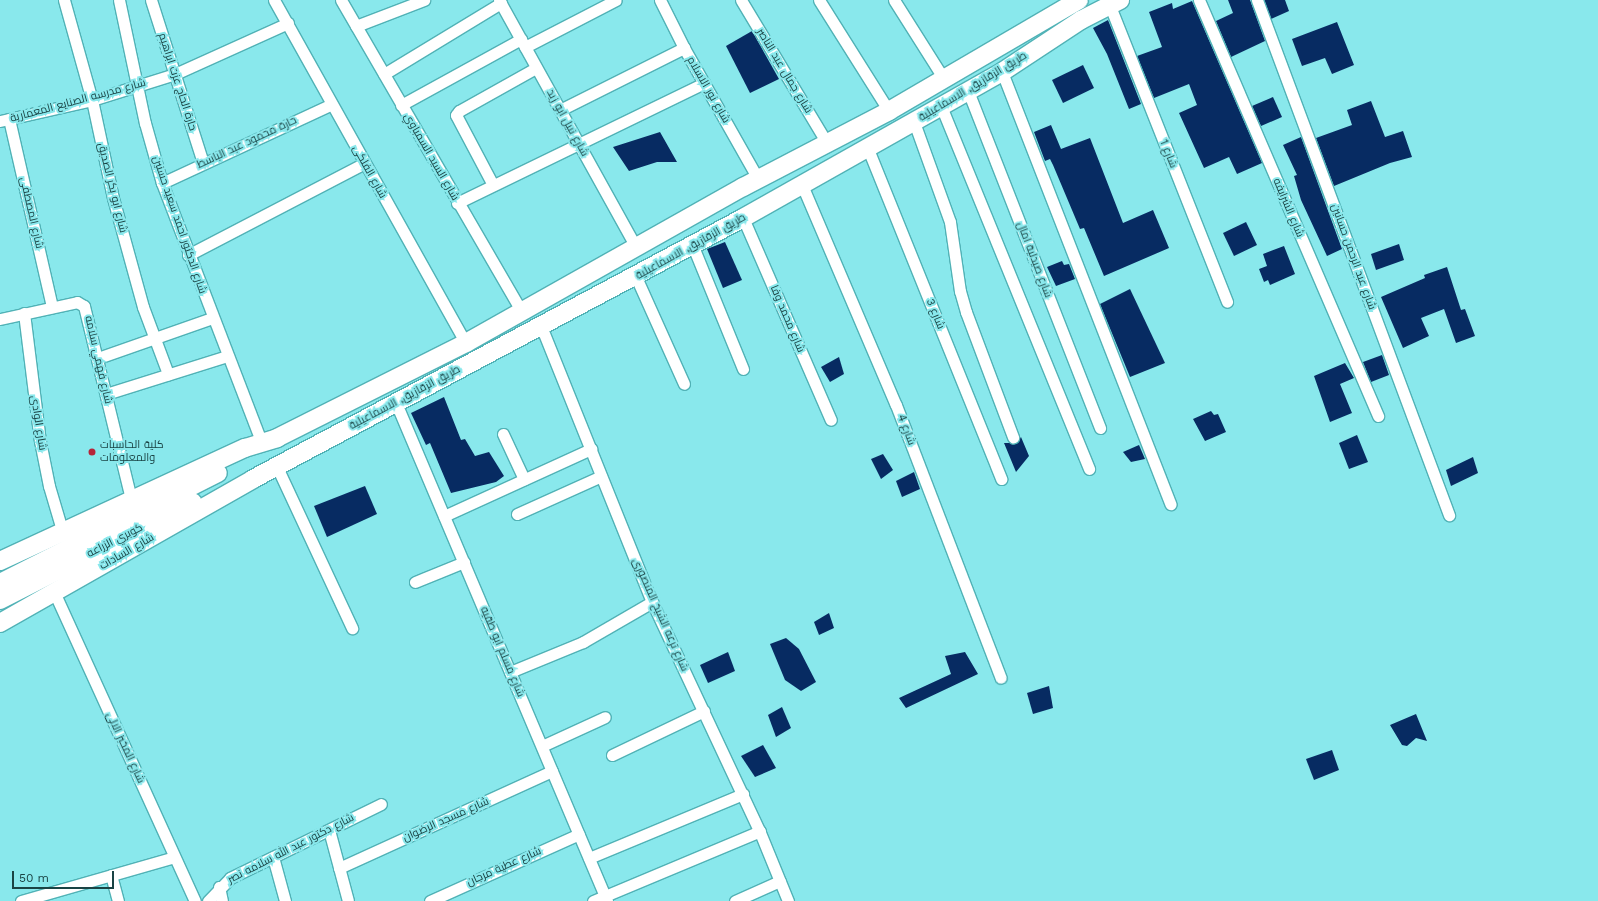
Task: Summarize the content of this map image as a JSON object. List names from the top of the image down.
{
  "streets": {
    "highway": ["طريق الزقازيق, الاسماعيلية", "كوبري الزراعه", "شارع السادات"],
    "street": [
      "شارع جمال عبد الناصر",
      "حارة الحاج عزت ابراهيم",
      "شارع نور الاسلام",
      "شارع مدرسه الصنايع المعمارية",
      "شارع نبيل ابو زيد",
      "حارة محمود عبد الباسط",
      "شارع 1",
      "شارع السيد السمباوي",
      "شارع الفلكى",
      "شارع ابو بكر الصديق",
      "شارع الشرايفه",
      "شارع المصطفى",
      "شارع الدكتور احمد سعيد حسنين",
      "شارع عبد الرحمن حسانين",
      "شارع صيدلية امال",
      "شارع 3",
      "شارع محمد وفا",
      "شارع فهمي سلامه",
      "شارع الوادى",
      "شارع 4",
      "شارع ترعه الشيخ المنصورى",
      "شارع مسلم ابو طقيه",
      "شارع المخبز الالى",
      "شارع مسجد الرضوان",
      "شارع دكتور عبد الله سلامه نصر",
      "شارع عطية مرجان"
    ]
  },
  "crossings": [
    ["شارع جمال عبد الناصر", "طريق الزقازيق, الاسماعيلية"],
    ["حارة الحاج عزت ابراهيم", "شارع مدرسه الصنايع المعمارية"],
    ["حارة الحاج عزت ابراهيم", "حارة محمود عبد الباسط"],
    ["طريق الزقازيق, الاسماعيلية", "شارع نور الاسلام"],
    ["طريق الزقازيق, الاسماعيلية", "شارع نبيل ابو زيد"],
    ["طريق الزقازيق, الاسماعيلية", "شارع 1"],
    ["طريق الزقازيق, الاسماعيلية", "شارع السيد السمباوي"],
    ["طريق الزقازيق, الاسماعيلية", "شارع الفلكى"],
    ["طريق الزقازيق, الاسماعيلية", "شارع الدكتور احمد سعيد حسنين"],
    ["طريق الزقازيق, الاسماعيلية", "شارع صيدلية امال"],
    ["طريق الزقازيق, الاسماعيلية", "شارع 3"],
    ["طريق الزقازيق, الاسماعيلية", "شارع محمد وفا"],
    ["طريق الزقازيق, الاسماعيلية", "شارع 4"],
    ["طريق الزقازيق, الاسماعيلية", "كوبري الزراعه"],
    ["طريق الزقازيق, الاسماعيلية", "شارع السادات"],
    ["طريق الزقازيق, الاسماعيلية", "شارع ترعه الشيخ المنصورى"],
    ["طريق الزقازيق, الاسماعيلية", "شارع مسلم ابو طقيه"],
    ["شارع مدرسه الصنايع المعمارية", "شارع الفلكى"],
    ["شارع مدرسه الصنايع المعمارية", "شارع ابو بكر الصديق"],
    ["شارع مدرسه الصنايع المعمارية", "شارع المصطفى"],
    ["شارع مدرسه الصنايع المعمارية", "شارع الدكتور احمد سعيد حسنين"],
    ["حارة محمود عبد الباسط", "شارع الفلكى"],
    ["حارة محمود عبد الباسط", "شارع الدكتور احمد سعيد حسنين"],
    ["شارع المصطفى", "شارع فهمي سلامه"],
    ["شارع فهمي سلامه", "شارع الوادى"],
    ["كوبري الزراعه", "شارع السادات"],
    ["شارع السادات", "شارع المخبز الالى"],
    ["شارع مسلم ابو طقيه", "شارع مسجد الرضوان"],
    ["شارع مسلم ابو طقيه", "شارع عطية مرجان"]
  ],
  "places": ["كلية الحاسبات والمعلومات"],
  "scale_bar": "50 m"
}
